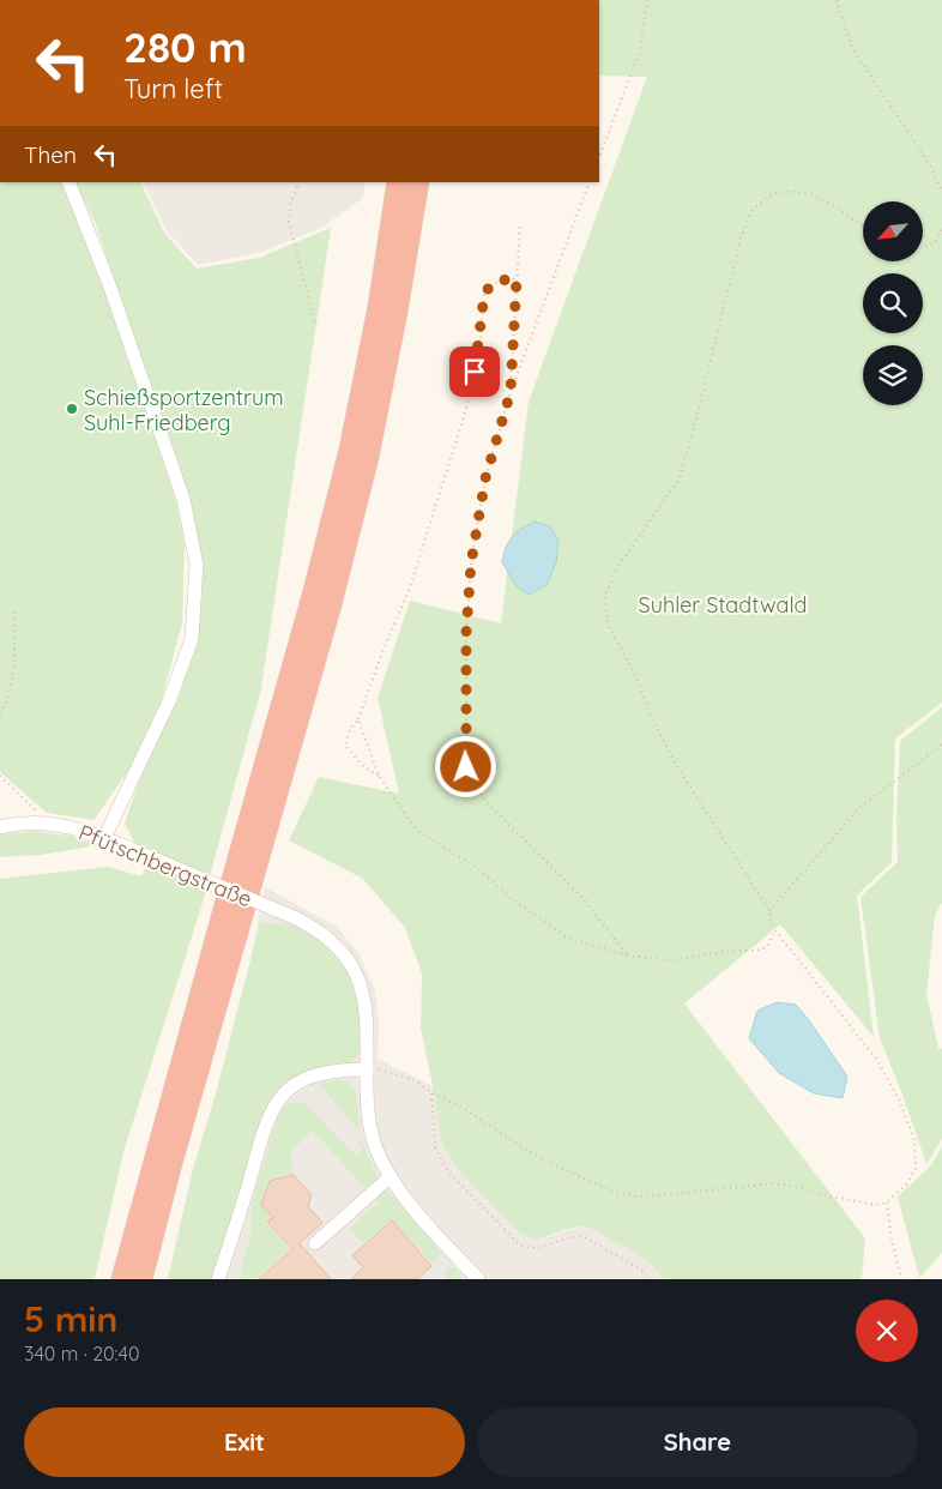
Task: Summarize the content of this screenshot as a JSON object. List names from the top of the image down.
{
  "streets": {
    "street": ["Pfütschbergstraße"]
  },
  "parks": ["Suhler Stadtwald"],
  "places": ["Schießsportzentrum Suhl-Friedberg"],
  "north": "bottom left",
  "page": {
    "turn": ["280 m", "Turn left"],
    "then": "Then",
    "heading": ["5 min", "340 m · 20:40"],
    "buttons": ["Exit", "Share"]
  }
}
